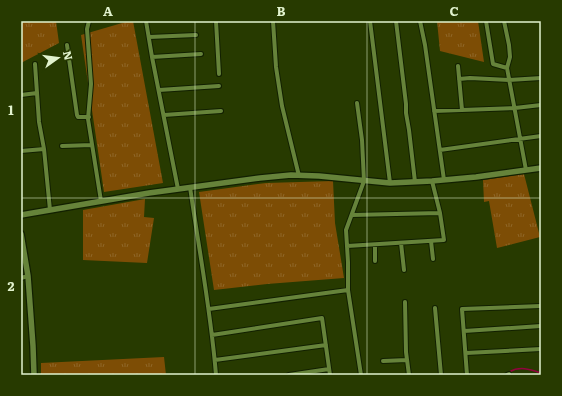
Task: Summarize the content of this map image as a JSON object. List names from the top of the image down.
{
  "north": "right",
  "grid": {
    "columns": ["A", "B", "C"],
    "rows": ["1", "2"]
  }
}
